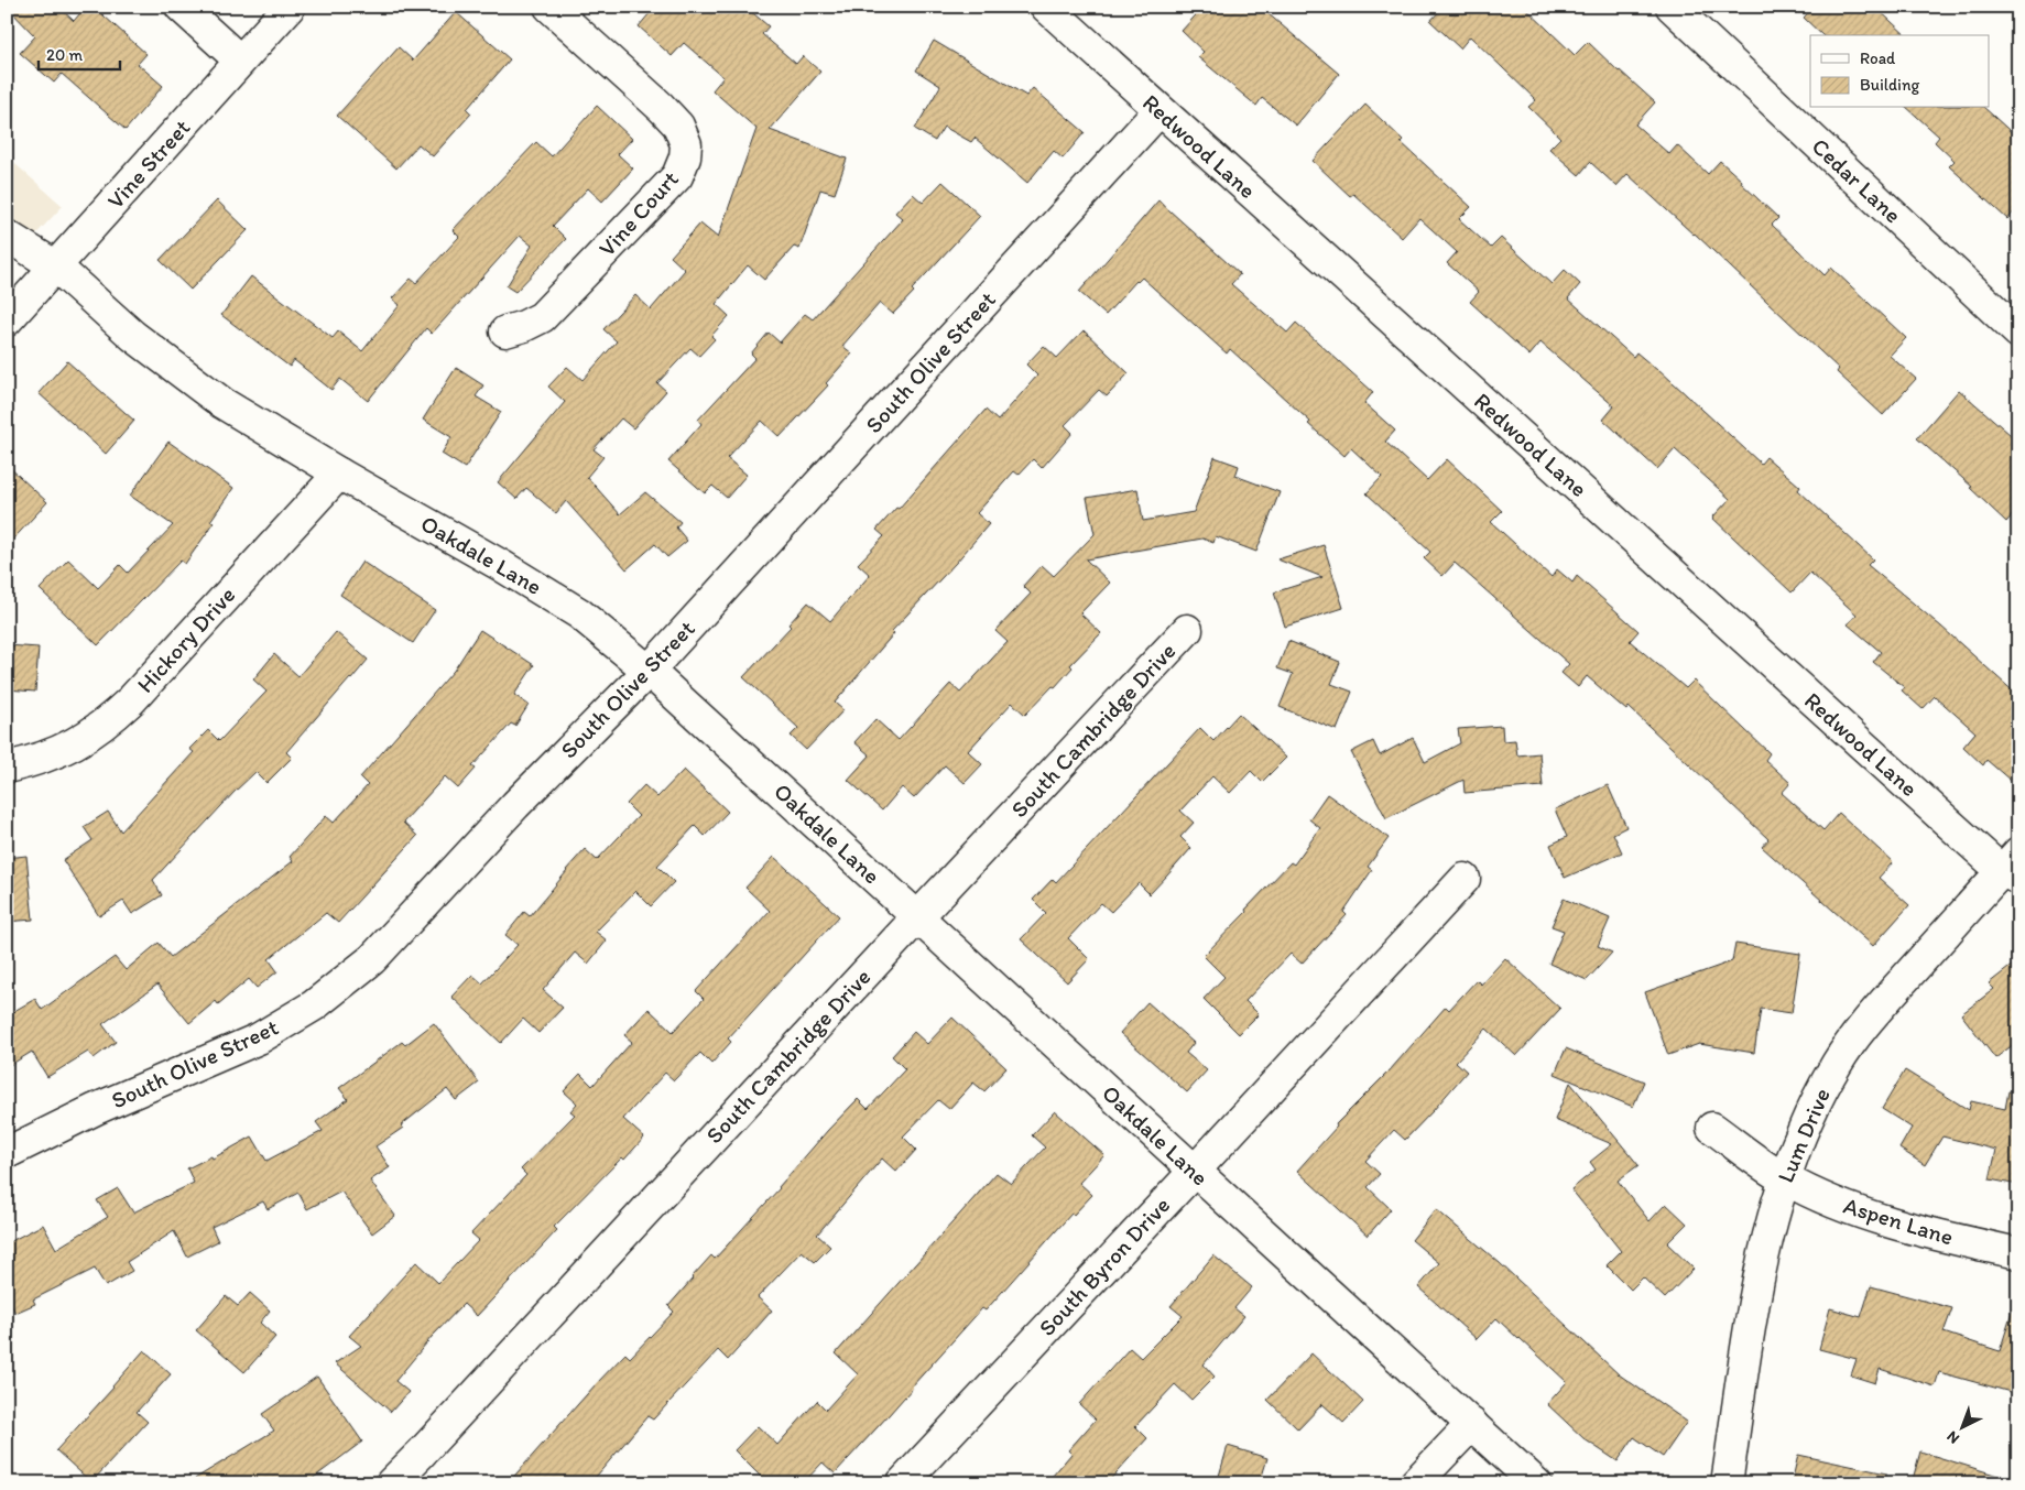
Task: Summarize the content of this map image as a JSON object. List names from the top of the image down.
{
  "streets": {
    "street": [
      "Redwood Lane",
      "Vine Street",
      "Cedar Lane",
      "Vine Court",
      "South Olive Street",
      "Oakdale Lane",
      "Hickory Drive",
      "South Cambridge Drive",
      "Lum Drive",
      "Aspen Lane",
      "South Byron Drive"
    ]
  },
  "crossings": [
    ["Redwood Lane", "South Olive Street"],
    ["Redwood Lane", "Lum Drive"],
    ["Vine Street", "Oakdale Lane"],
    ["South Olive Street", "Oakdale Lane"],
    ["Oakdale Lane", "Hickory Drive"],
    ["Oakdale Lane", "South Cambridge Drive"],
    ["Oakdale Lane", "South Byron Drive"],
    ["Lum Drive", "Aspen Lane"]
  ],
  "legend": ["Road", "Building"],
  "scale_bar": "20 m",
  "north": "bottom left"
}
